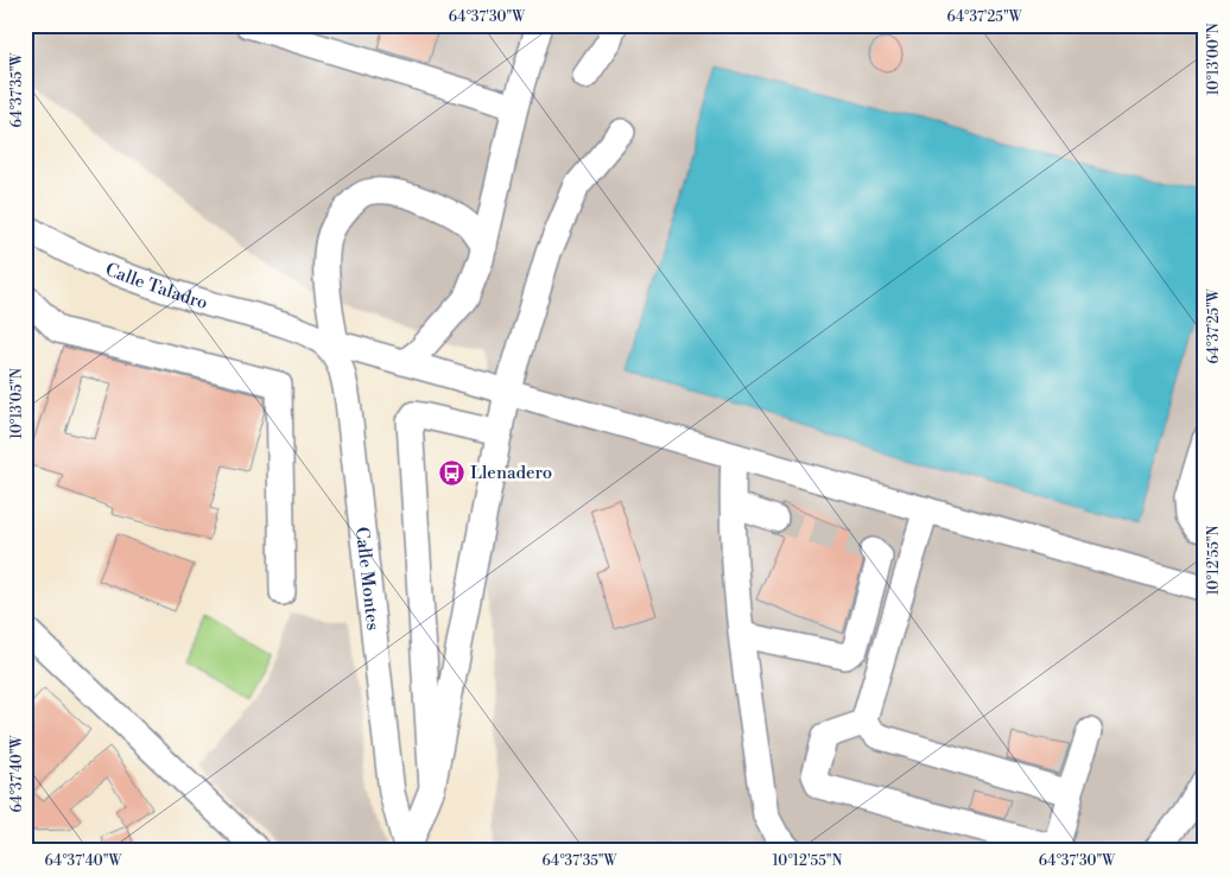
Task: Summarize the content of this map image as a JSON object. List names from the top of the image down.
{
  "streets": {
    "street": ["Calle Taladro", "Calle Montes"]
  },
  "crossings": [
    ["Calle Taladro", "Calle Montes"]
  ],
  "places": {
    "bus stop": ["Llenadero"]
  },
  "coordinates": [
    "64°37'30\"W",
    "64°37'25\"W",
    "10°13'00\"N",
    "64°37'35\"W",
    "10°13'05\"N",
    "10°12'55\"N",
    "64°37'40\"W"
  ]
}
